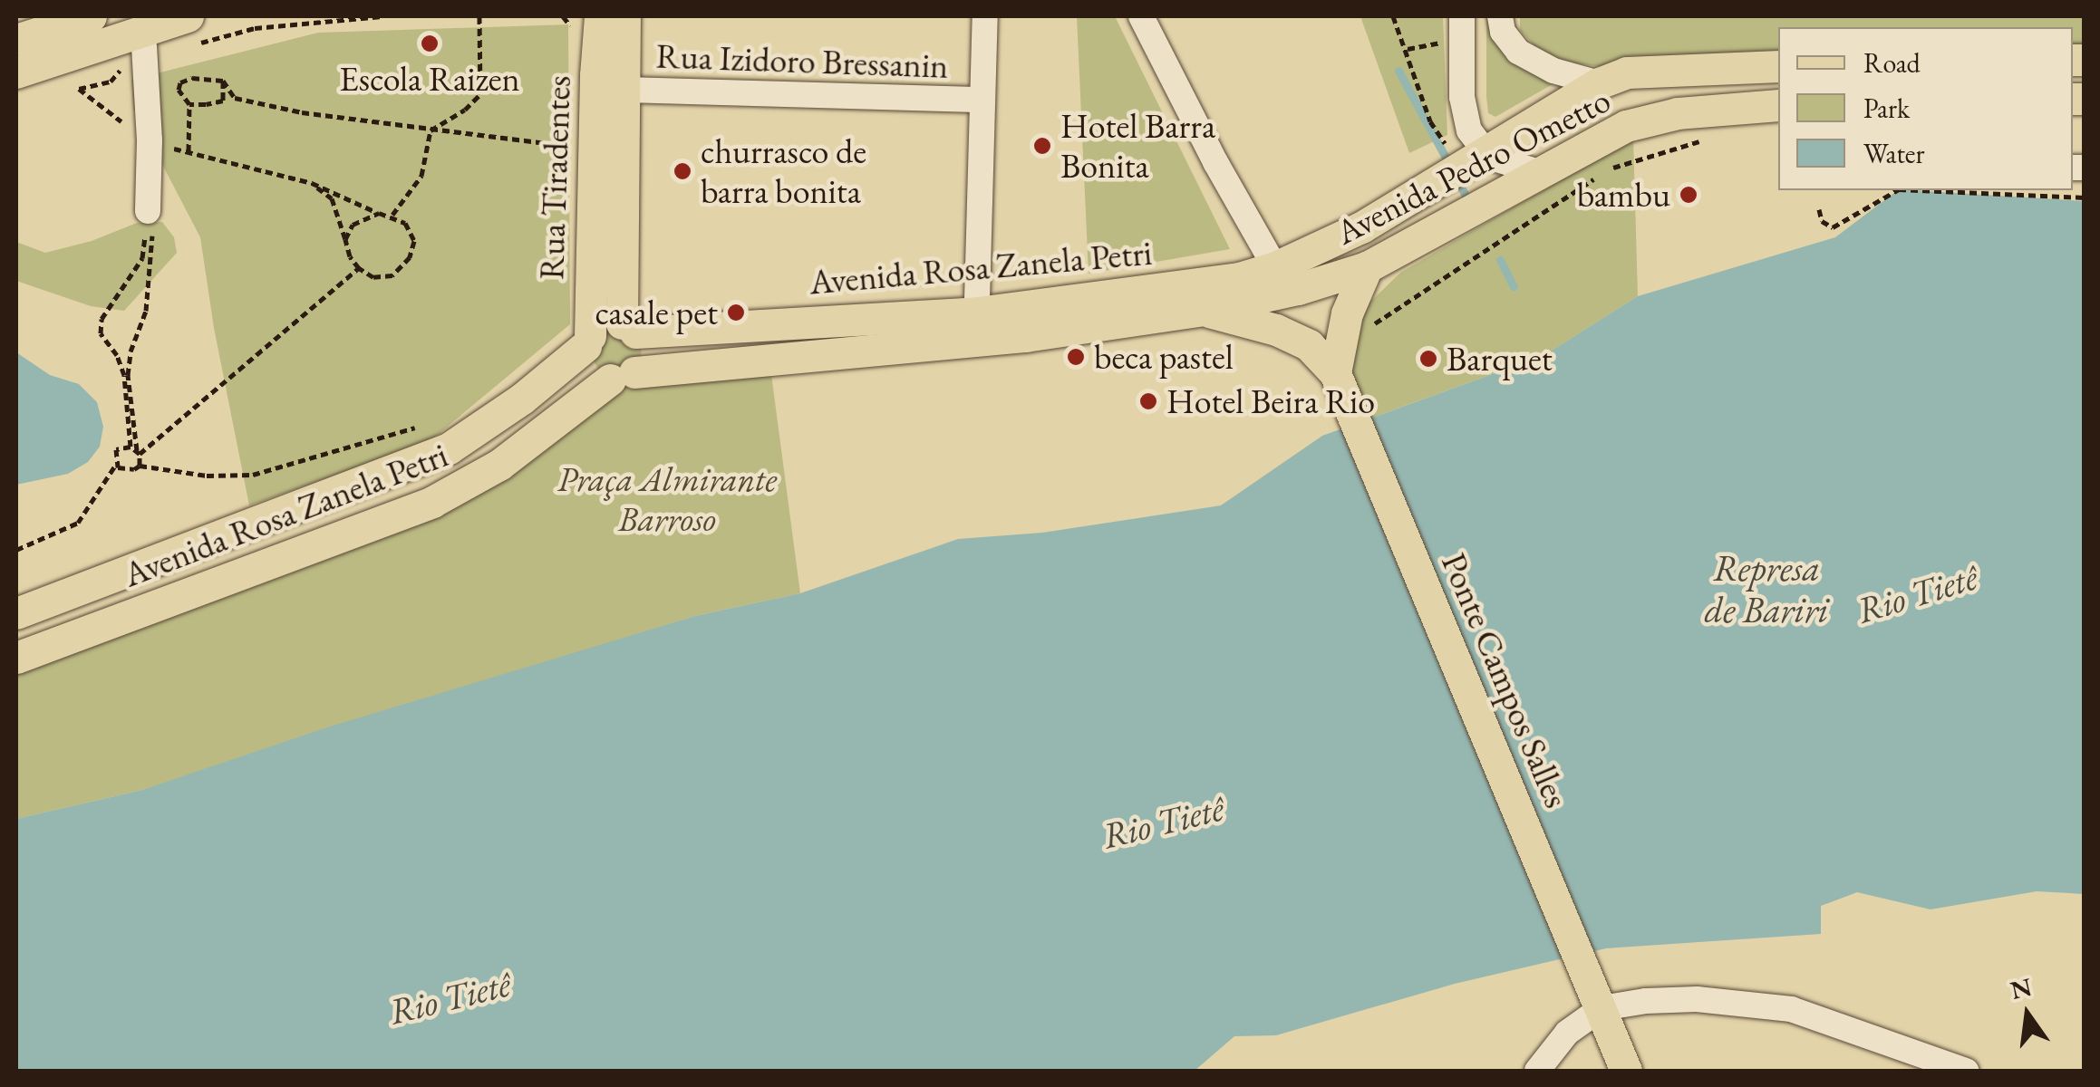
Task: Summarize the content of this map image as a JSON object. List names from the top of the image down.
{
  "streets": {
    "main road": [
      "Avenida Pedro Ometto",
      "Rua Tiradentes",
      "Avenida Rosa Zanela Petri",
      "Ponte Campos Salles"
    ],
    "street": ["Rua Izidoro Bressanin"]
  },
  "crossings": [
    ["Rua Izidoro Bressanin", "Rua Tiradentes"],
    ["Avenida Pedro Ometto", "Avenida Rosa Zanela Petri"],
    ["Rua Tiradentes", "Avenida Rosa Zanela Petri"]
  ],
  "water": ["Represa de Bariri", "Rio Tietê"],
  "parks": ["Praça Almirante Barroso"],
  "places": [
    "Escola Raizen",
    "Hotel Barra Bonita",
    "churrasco de barra bonita",
    "bambu",
    "casale pet",
    "beca pastel",
    "Barquet",
    "Hotel Beira Rio"
  ],
  "legend": ["Road", "Park", "Water"],
  "north": "top"
}
